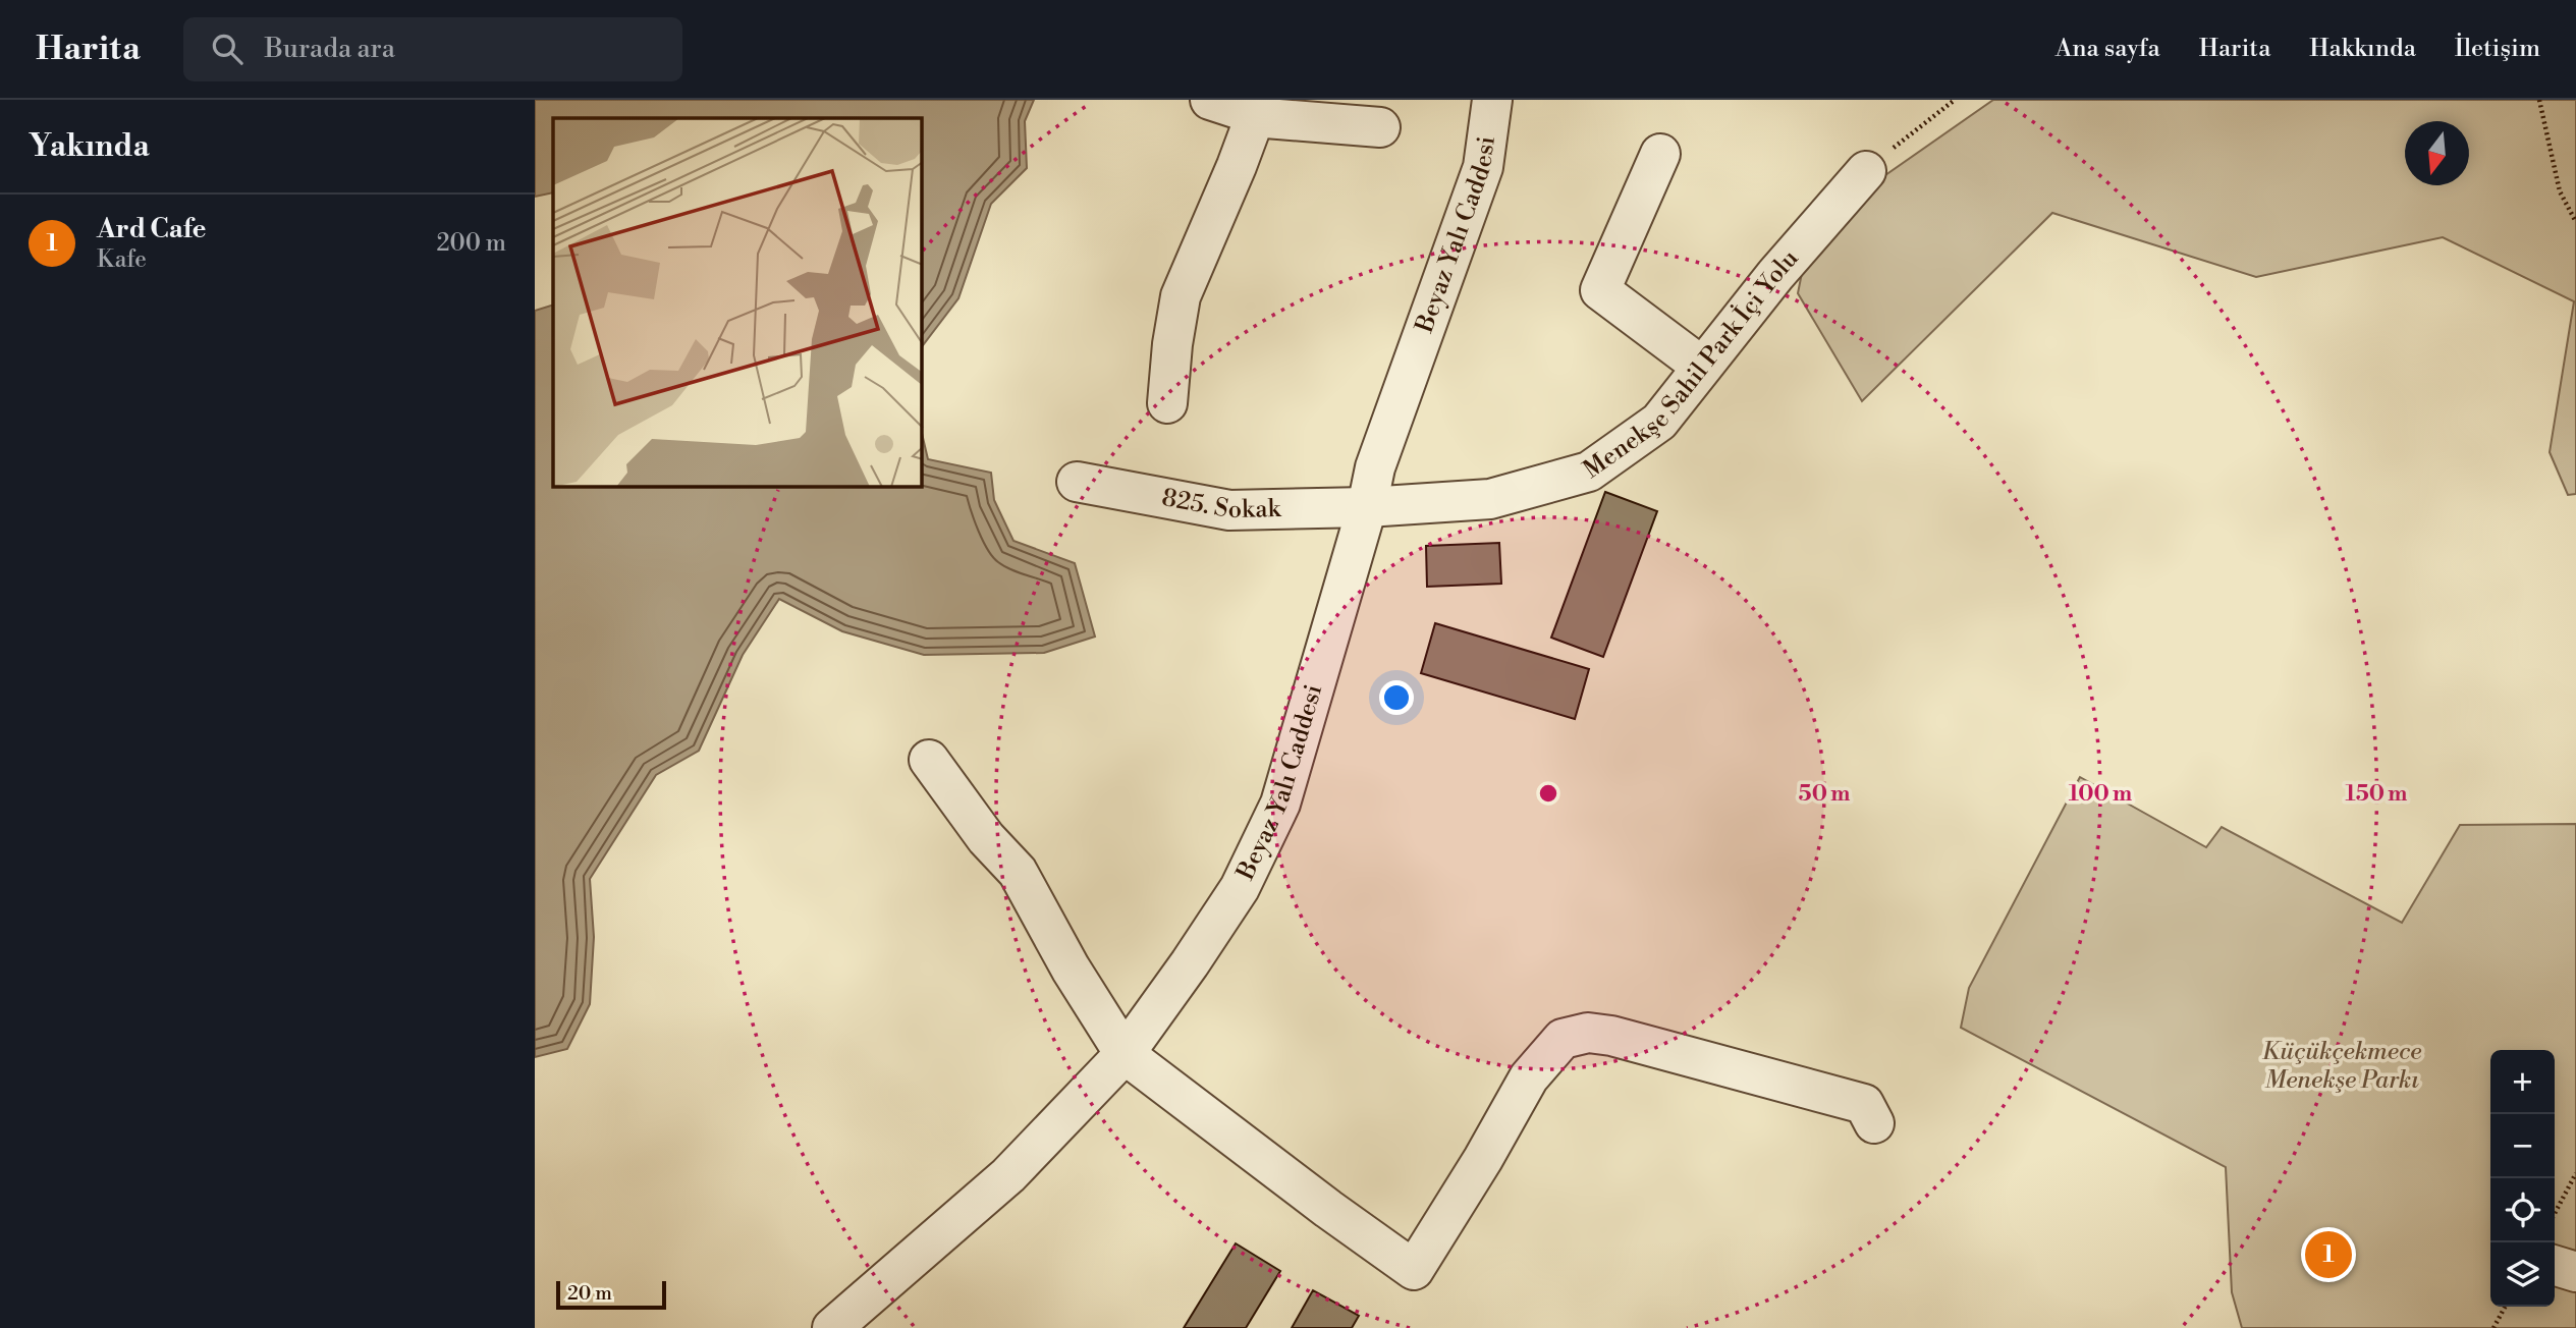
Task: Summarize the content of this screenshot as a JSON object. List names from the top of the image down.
{
  "streets": {
    "street": ["Beyaz Yalı Caddesi", "Menekşe Sahil Park İçi Yolu", "825. Sokak"]
  },
  "crossings": [
    ["Beyaz Yalı Caddesi", "Menekşe Sahil Park İçi Yolu"],
    ["Beyaz Yalı Caddesi", "825. Sokak"],
    ["Menekşe Sahil Park İçi Yolu", "825. Sokak"]
  ],
  "parks": ["Küçükçekmece Menekşe Parkı"],
  "scale_bar": "20 m",
  "north": "bottom",
  "page": {
    "header": "Harita",
    "search": "Burada ara",
    "nav": [
      "Ana sayfa",
      "Harita",
      "Hakkında",
      "İletişim"
    ],
    "heading": "Yakında",
    "list": [
      {
        "mark": "1",
        "name": "Ard Cafe",
        "note": "Kafe",
        "value": "200 m"
      }
    ],
    "map_buttons": ["+", "−"],
    "pins": "1",
    "scale": "20 m"
  },
  "rings": ["50 m", "100 m", "150 m"]
}
